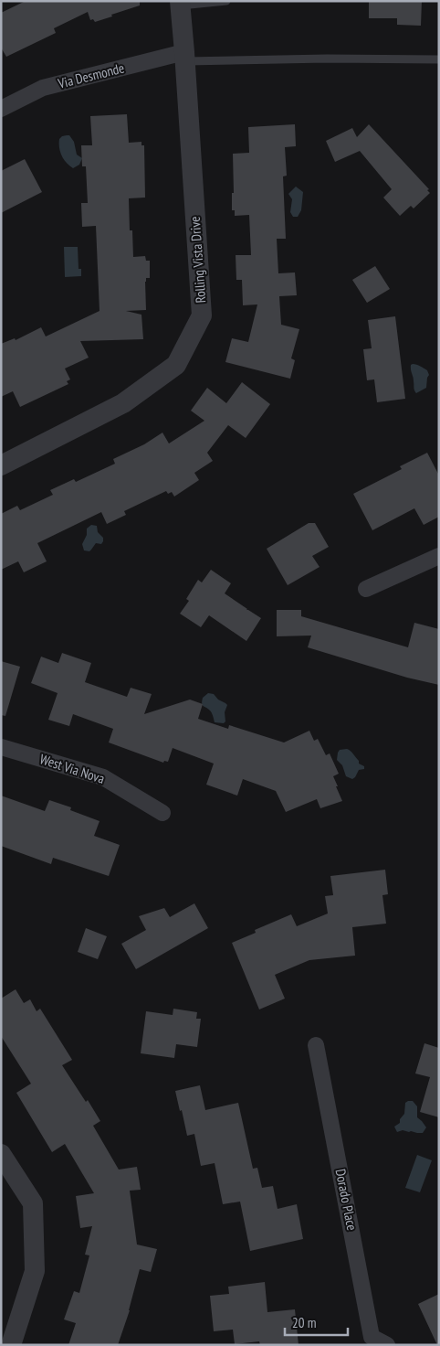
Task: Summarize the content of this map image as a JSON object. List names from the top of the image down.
{
  "streets": {
    "street": [
      "Via Desmonde",
      "Rolling Vista Drive",
      "West Via Nova",
      "Dorado Place"
    ]
  },
  "crossings": [
    ["Via Desmonde", "Rolling Vista Drive"]
  ],
  "scale_bar": "20 m"
}
